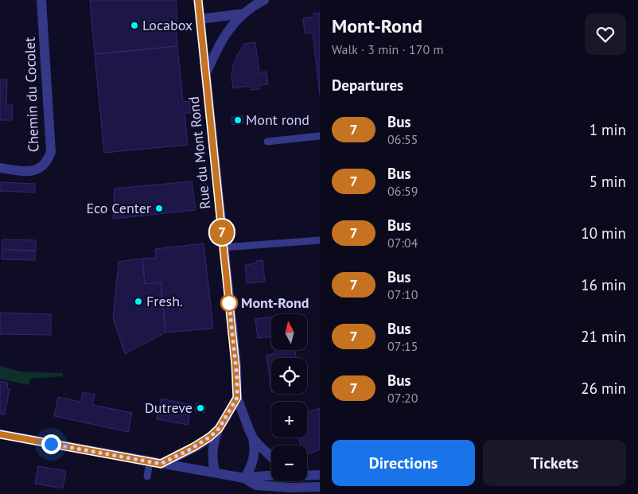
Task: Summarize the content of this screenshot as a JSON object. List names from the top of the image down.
{
  "streets": {
    "street": ["Chemin du Cocolet", "Rue du Mont Rond"]
  },
  "places": [
    "Locabox",
    "Mont rond",
    "Eco Center",
    "Fresh.",
    "Mont-Rond",
    "Dutreve"
  ],
  "lines": ["bus line 7"],
  "north": "top",
  "page": {
    "on_map": "7",
    "heading": [
      ["Mont-Rond", "Walk · 3 min · 170 m"],
      "Departures"
    ],
    "list": [
      {
        "mark": "7",
        "name": "Bus",
        "note": "06:55",
        "value": "1 min"
      },
      {
        "mark": "7",
        "name": "Bus",
        "note": "06:59",
        "value": "5 min"
      },
      {
        "mark": "7",
        "name": "Bus",
        "note": "07:04",
        "value": "10 min"
      },
      {
        "mark": "7",
        "name": "Bus",
        "note": "07:10",
        "value": "16 min"
      },
      {
        "mark": "7",
        "name": "Bus",
        "note": "07:15",
        "value": "21 min"
      },
      {
        "mark": "7",
        "name": "Bus",
        "note": "07:20",
        "value": "26 min"
      }
    ],
    "map_buttons": ["+", "−"],
    "buttons": ["Directions", "Tickets"]
  }
}
